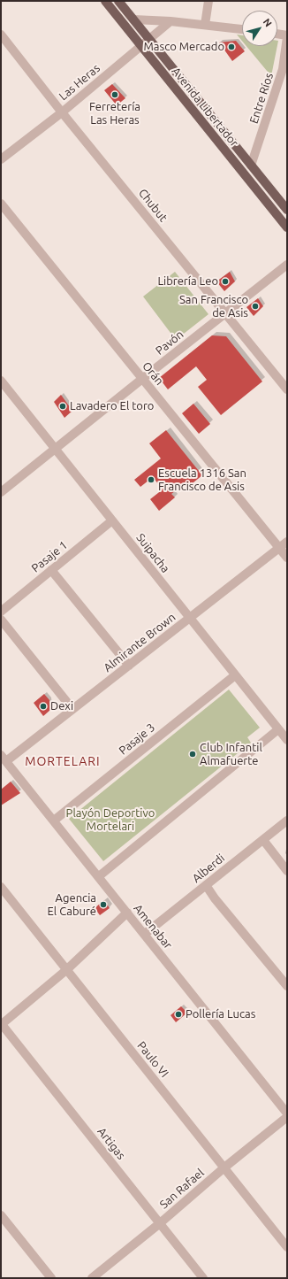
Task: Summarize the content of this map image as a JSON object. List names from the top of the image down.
{
  "streets": {
    "main road": ["Avenida Libertador"],
    "street": [
      "Las Heras",
      "Entre Ríos",
      "Chubut",
      "Pavón",
      "Orán",
      "Suipacha",
      "Pasaje 1",
      "Almirante Brown",
      "Pasaje 3",
      "Alberdi",
      "Amenabar",
      "Paulo VI",
      "Artigas",
      "San Rafael"
    ]
  },
  "crossings": [
    ["Las Heras", "Avenida Libertador"],
    ["Las Heras", "Chubut"],
    ["Entre Ríos", "Avenida Libertador"],
    ["Chubut", "Pavón"],
    ["Pavón", "Orán"],
    ["Pavón", "Suipacha"],
    ["Orán", "Almirante Brown"],
    ["Suipacha", "Pasaje 1"],
    ["Suipacha", "Almirante Brown"],
    ["Suipacha", "Pasaje 3"],
    ["Almirante Brown", "Amenabar"],
    ["Pasaje 3", "Amenabar"],
    ["Alberdi", "Amenabar"],
    ["Paulo VI", "San Rafael"],
    ["Artigas", "San Rafael"]
  ],
  "districts": ["MORTELARI"],
  "parks": ["Playón Deportivo Mortelari"],
  "places": [
    "Masco Mercado",
    "Ferretería Las Heras",
    "Librería Leo",
    "San Francisco de Asis",
    "Lavadero El toro",
    "Escuela 1316 San Francisco de Asis",
    "Dexi",
    "Club Infantil Almafuerte",
    "Agencia El Caburé",
    "Pollería Lucas"
  ],
  "north": "top right"
}
